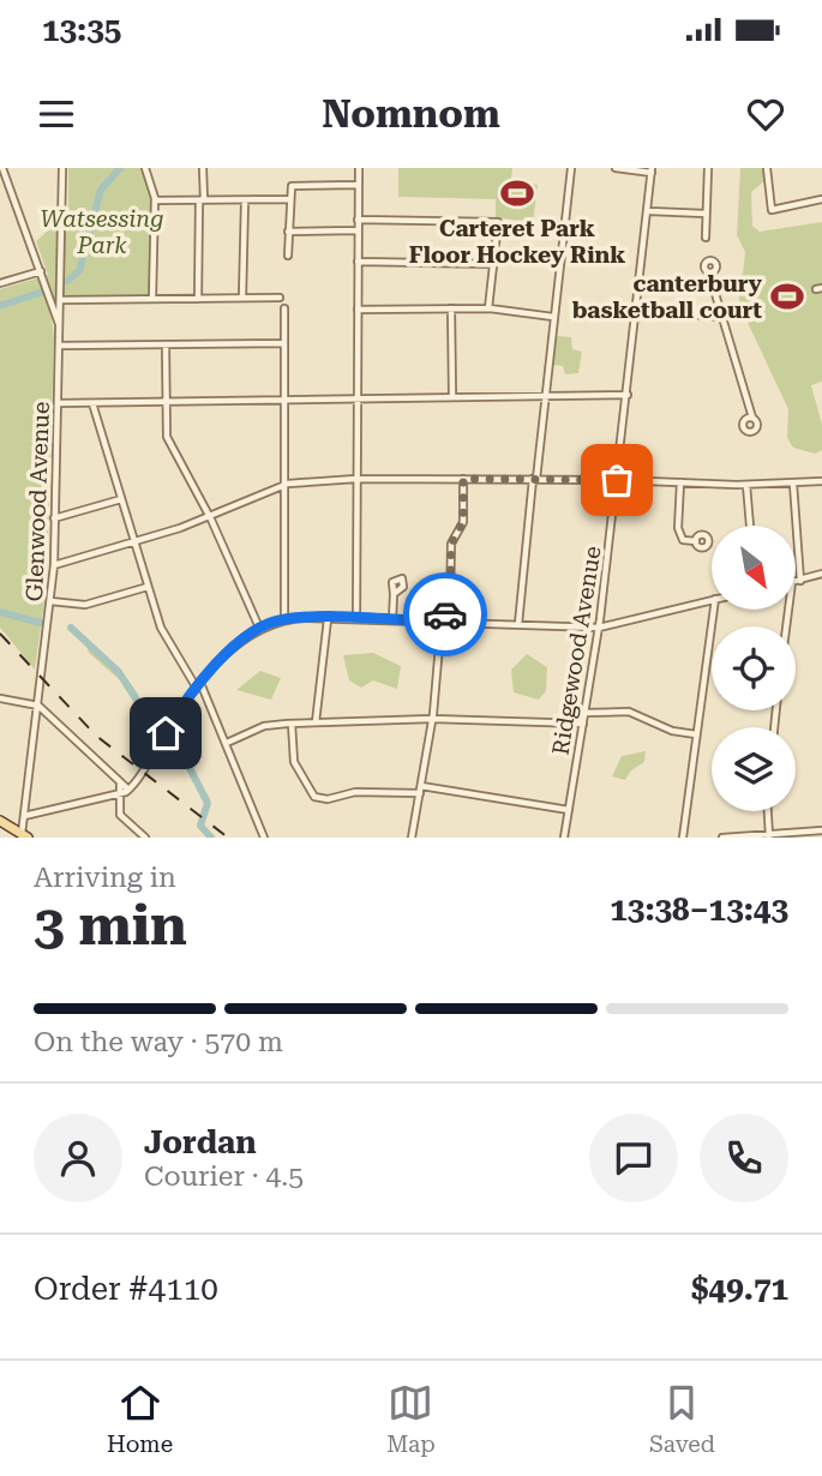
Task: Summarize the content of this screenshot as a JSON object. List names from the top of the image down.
{
  "streets": {
    "street": ["Glenwood Avenue", "Ridgewood Avenue"]
  },
  "parks": ["Watsessing Park"],
  "places": {
    "sports": ["Carteret Park Floor Hockey Rink", "canterbury basketball court"]
  },
  "north": "bottom right",
  "page": {
    "status": "13:35",
    "header": "Nomnom",
    "heading": ["3 min", "Arriving in", "13:38–13:43"],
    "panel": [
      "Jordan",
      "Courier · 4.5",
      "Order #4110",
      "$49.71"
    ],
    "bar": "On the way · 570 m",
    "tabs": ["Home", "Map", "Saved"]
  }
}
